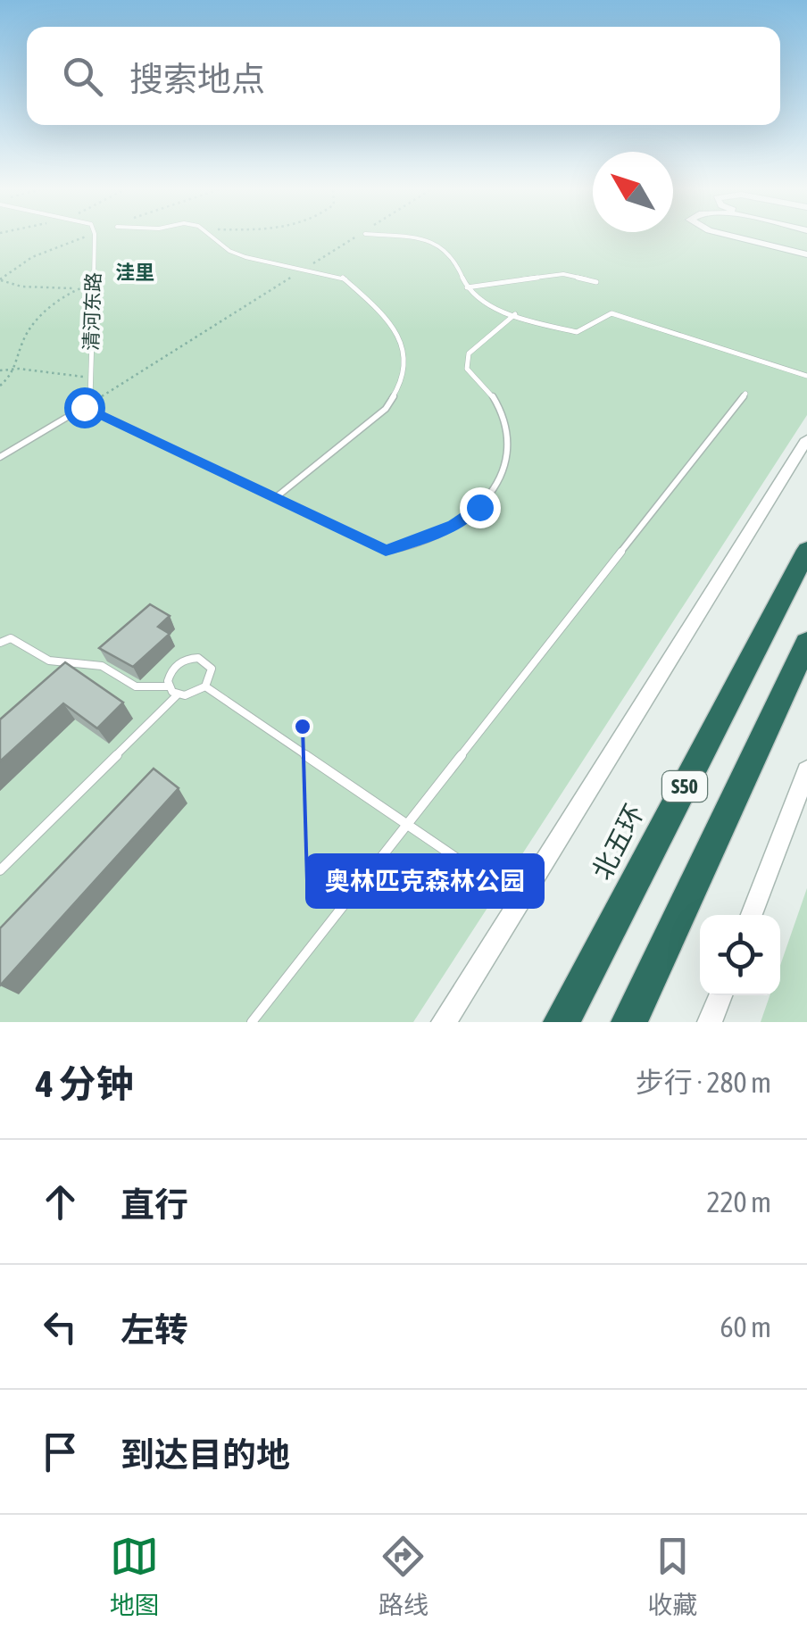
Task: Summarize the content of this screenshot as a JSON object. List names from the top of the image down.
{
  "streets": {
    "highway": ["S50", "北五环"],
    "lane": ["清河东路"]
  },
  "districts": ["洼里"],
  "places": ["奥林匹克森林公园"],
  "north": "top left",
  "page": {
    "search": "搜索地点",
    "heading": ["4 分钟", "步行 · 280 m"],
    "list": [
      ["直行", "220 m"],
      ["左转", "60 m"],
      "到达目的地"
    ],
    "nav": ["地图", "路线", "收藏"]
  }
}
